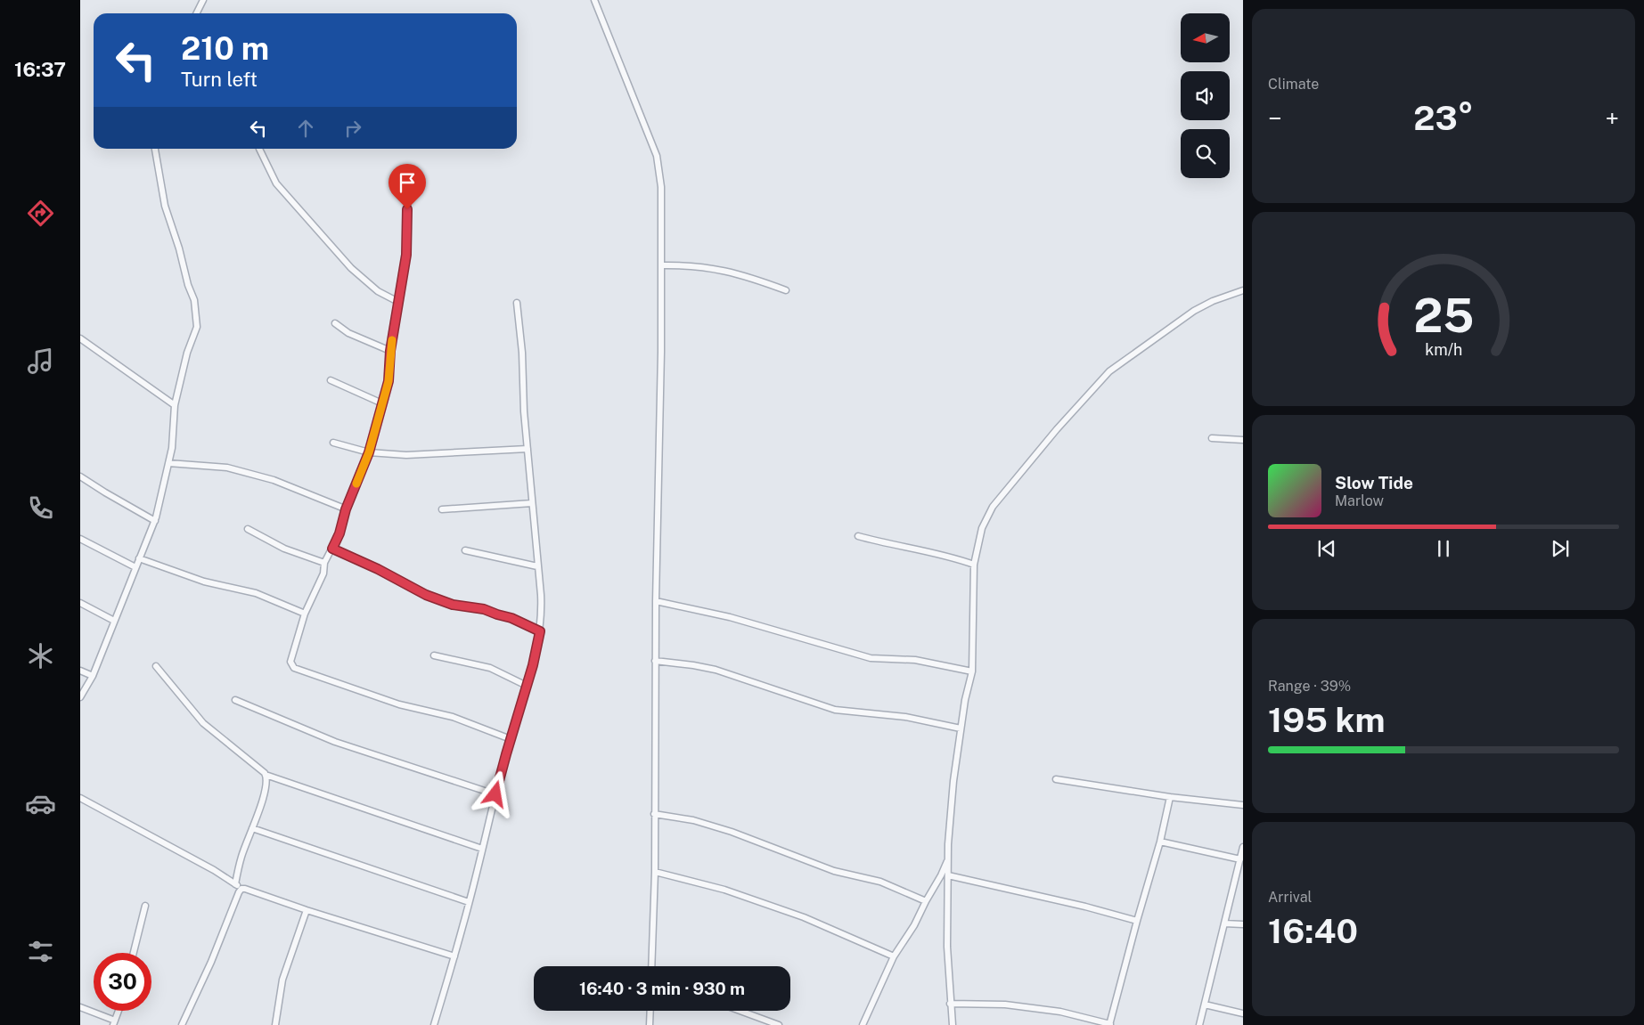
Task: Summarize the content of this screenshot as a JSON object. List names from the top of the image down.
{
  "north": "left",
  "page": {
    "tabs": "16:37",
    "tile": [
      "Climate",
      ["Range · 39%", "195 km"],
      ["Arrival", "16:40"]
    ],
    "turn": ["210 m", "Turn left"],
    "heat": ["−", "23°", "+"],
    "song": ["Slow Tide", "Marlow"],
    "limit": "30",
    "trip": "16:40 · 3 min · 930 m",
    "gauge": ["25", "km/h"]
  }
}
